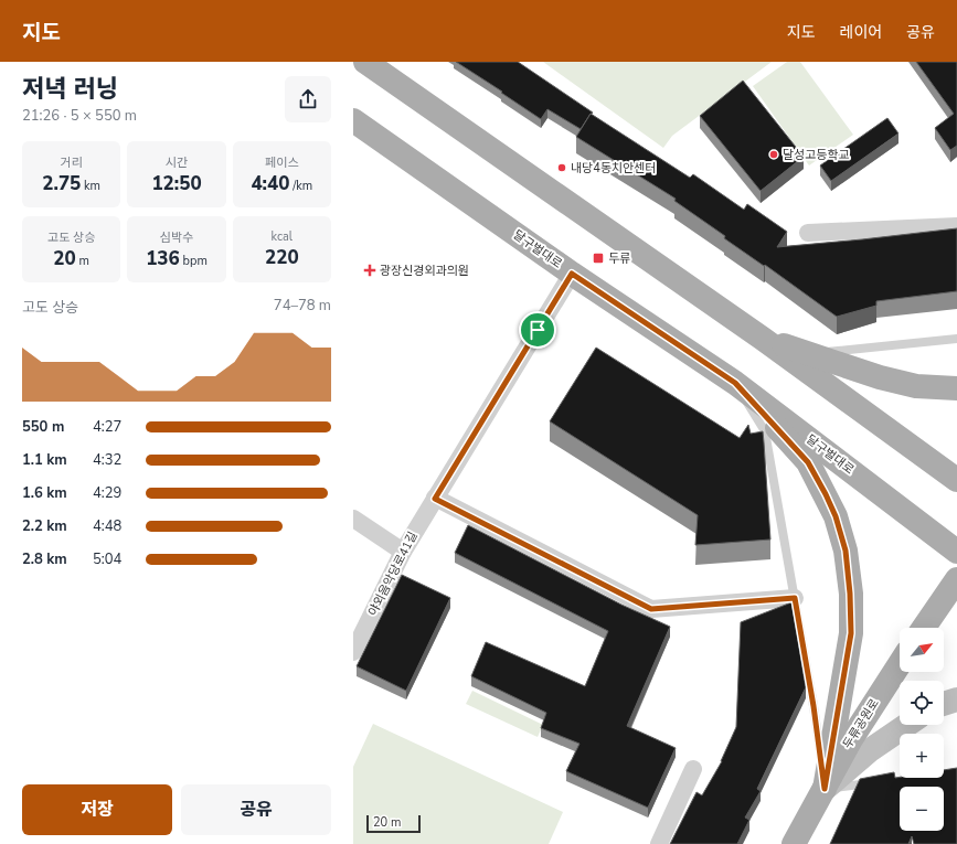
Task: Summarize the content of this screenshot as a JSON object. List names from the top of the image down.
{
  "streets": {
    "main road": ["달구벌대로", "두류공원로"],
    "street": ["야외음악당로41길"]
  },
  "crossings": [
    ["달구벌대로", "야외음악당로41길"]
  ],
  "places": {
    "other": ["달성고등학교", "내당4동치안센터"],
    "transit": ["두류"],
    "health": ["광장신경외과의원"]
  },
  "scale_bar": "20 m",
  "north": "top right",
  "page": {
    "header": "지도",
    "nav": ["지도", "레이어", "공유"],
    "heading": ["저녁 러닝", "21:26 · 5 × 550 m"],
    "stats": [
      ["거리", "2.75 km"],
      ["시간", "12:50"],
      ["페이스", "4:40 /km"],
      ["고도 상승", "20 m"],
      ["심박수", "136 bpm"],
      ["kcal", "220"]
    ],
    "chart": ["고도 상승", "74–78 m"],
    "list": [
      {
        "name": "550 m",
        "note": "4:27"
      },
      {
        "name": "1.1 km",
        "note": "4:32"
      },
      {
        "name": "1.6 km",
        "note": "4:29"
      },
      {
        "name": "2.2 km",
        "note": "4:48"
      },
      {
        "name": "2.8 km",
        "note": "5:04"
      }
    ],
    "map_buttons": ["+", "−"],
    "buttons": ["저장", "공유"],
    "scale": "20 m"
  }
}
